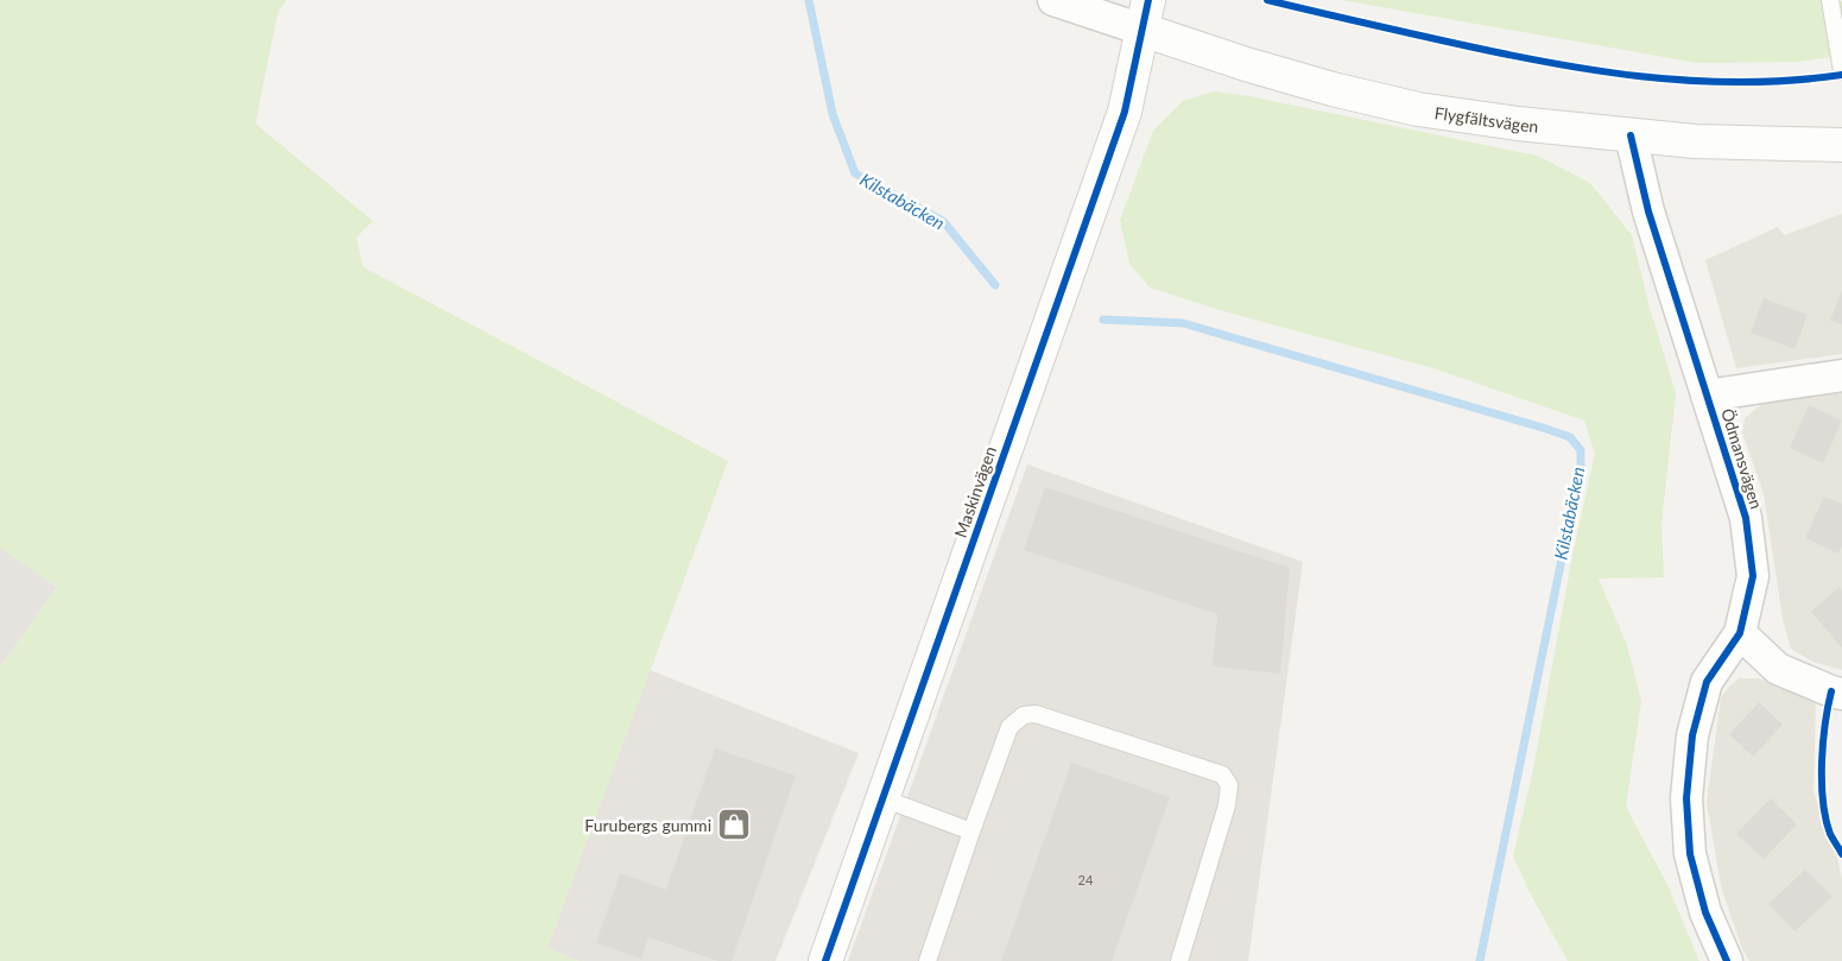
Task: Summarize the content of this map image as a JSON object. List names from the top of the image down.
{
  "streets": {
    "street": ["Flygfältsvägen", "Ödmansvägen", "Maskinvägen"]
  },
  "crossings": [
    ["Flygfältsvägen", "Ödmansvägen"],
    ["Flygfältsvägen", "Maskinvägen"]
  ],
  "water": ["Kilstabäcken"],
  "places": {
    "shop": ["Furubergs gummi"]
  },
  "house_numbers": ["24"]
}
